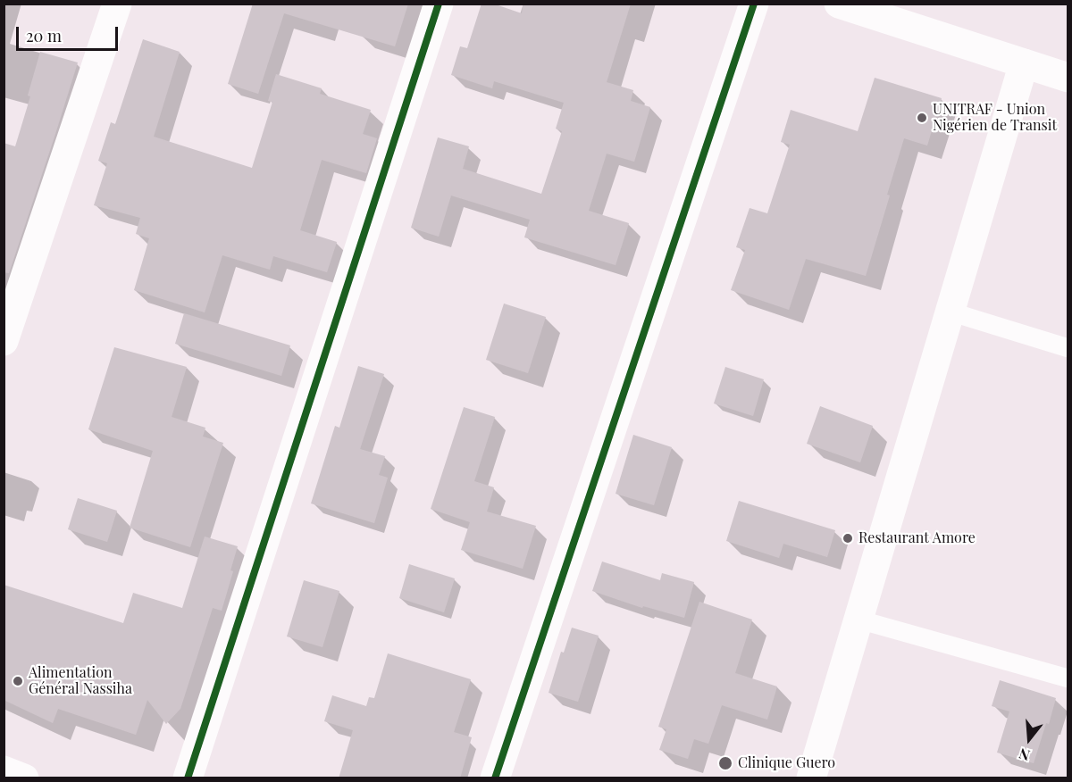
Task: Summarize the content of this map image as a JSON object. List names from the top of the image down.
{
  "places": [
    "UNITRAF - Union Nigérien de Transit",
    "Restaurant Amore",
    "Alimentation Général Nassiha",
    "Clinique Guero"
  ],
  "scale_bar": "20 m",
  "north": "bottom"
}
